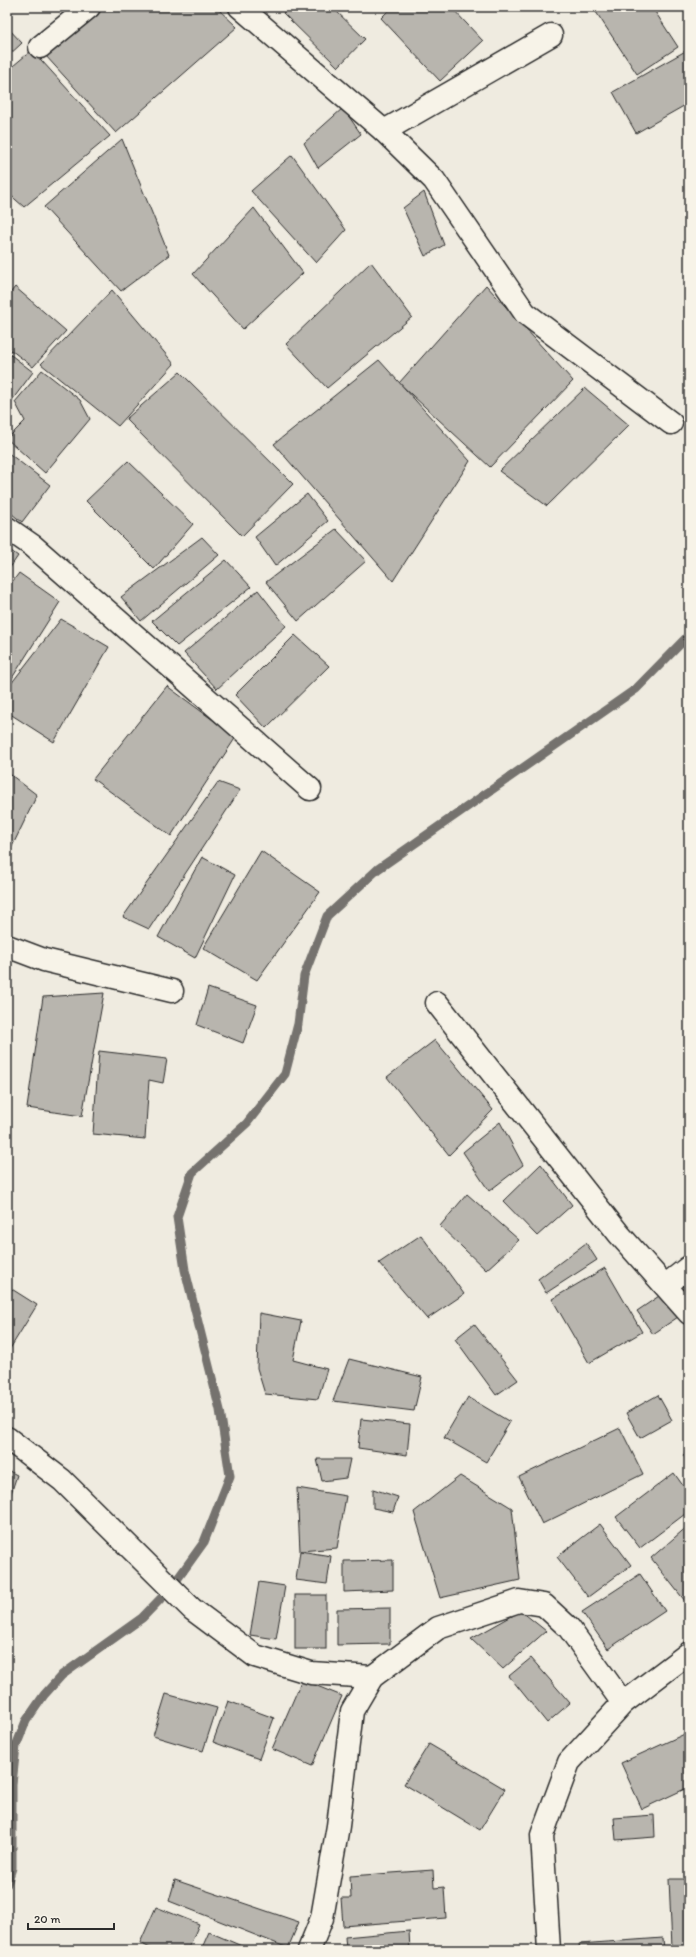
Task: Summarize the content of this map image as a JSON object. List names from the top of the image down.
{
  "scale_bar": "20 m"
}
